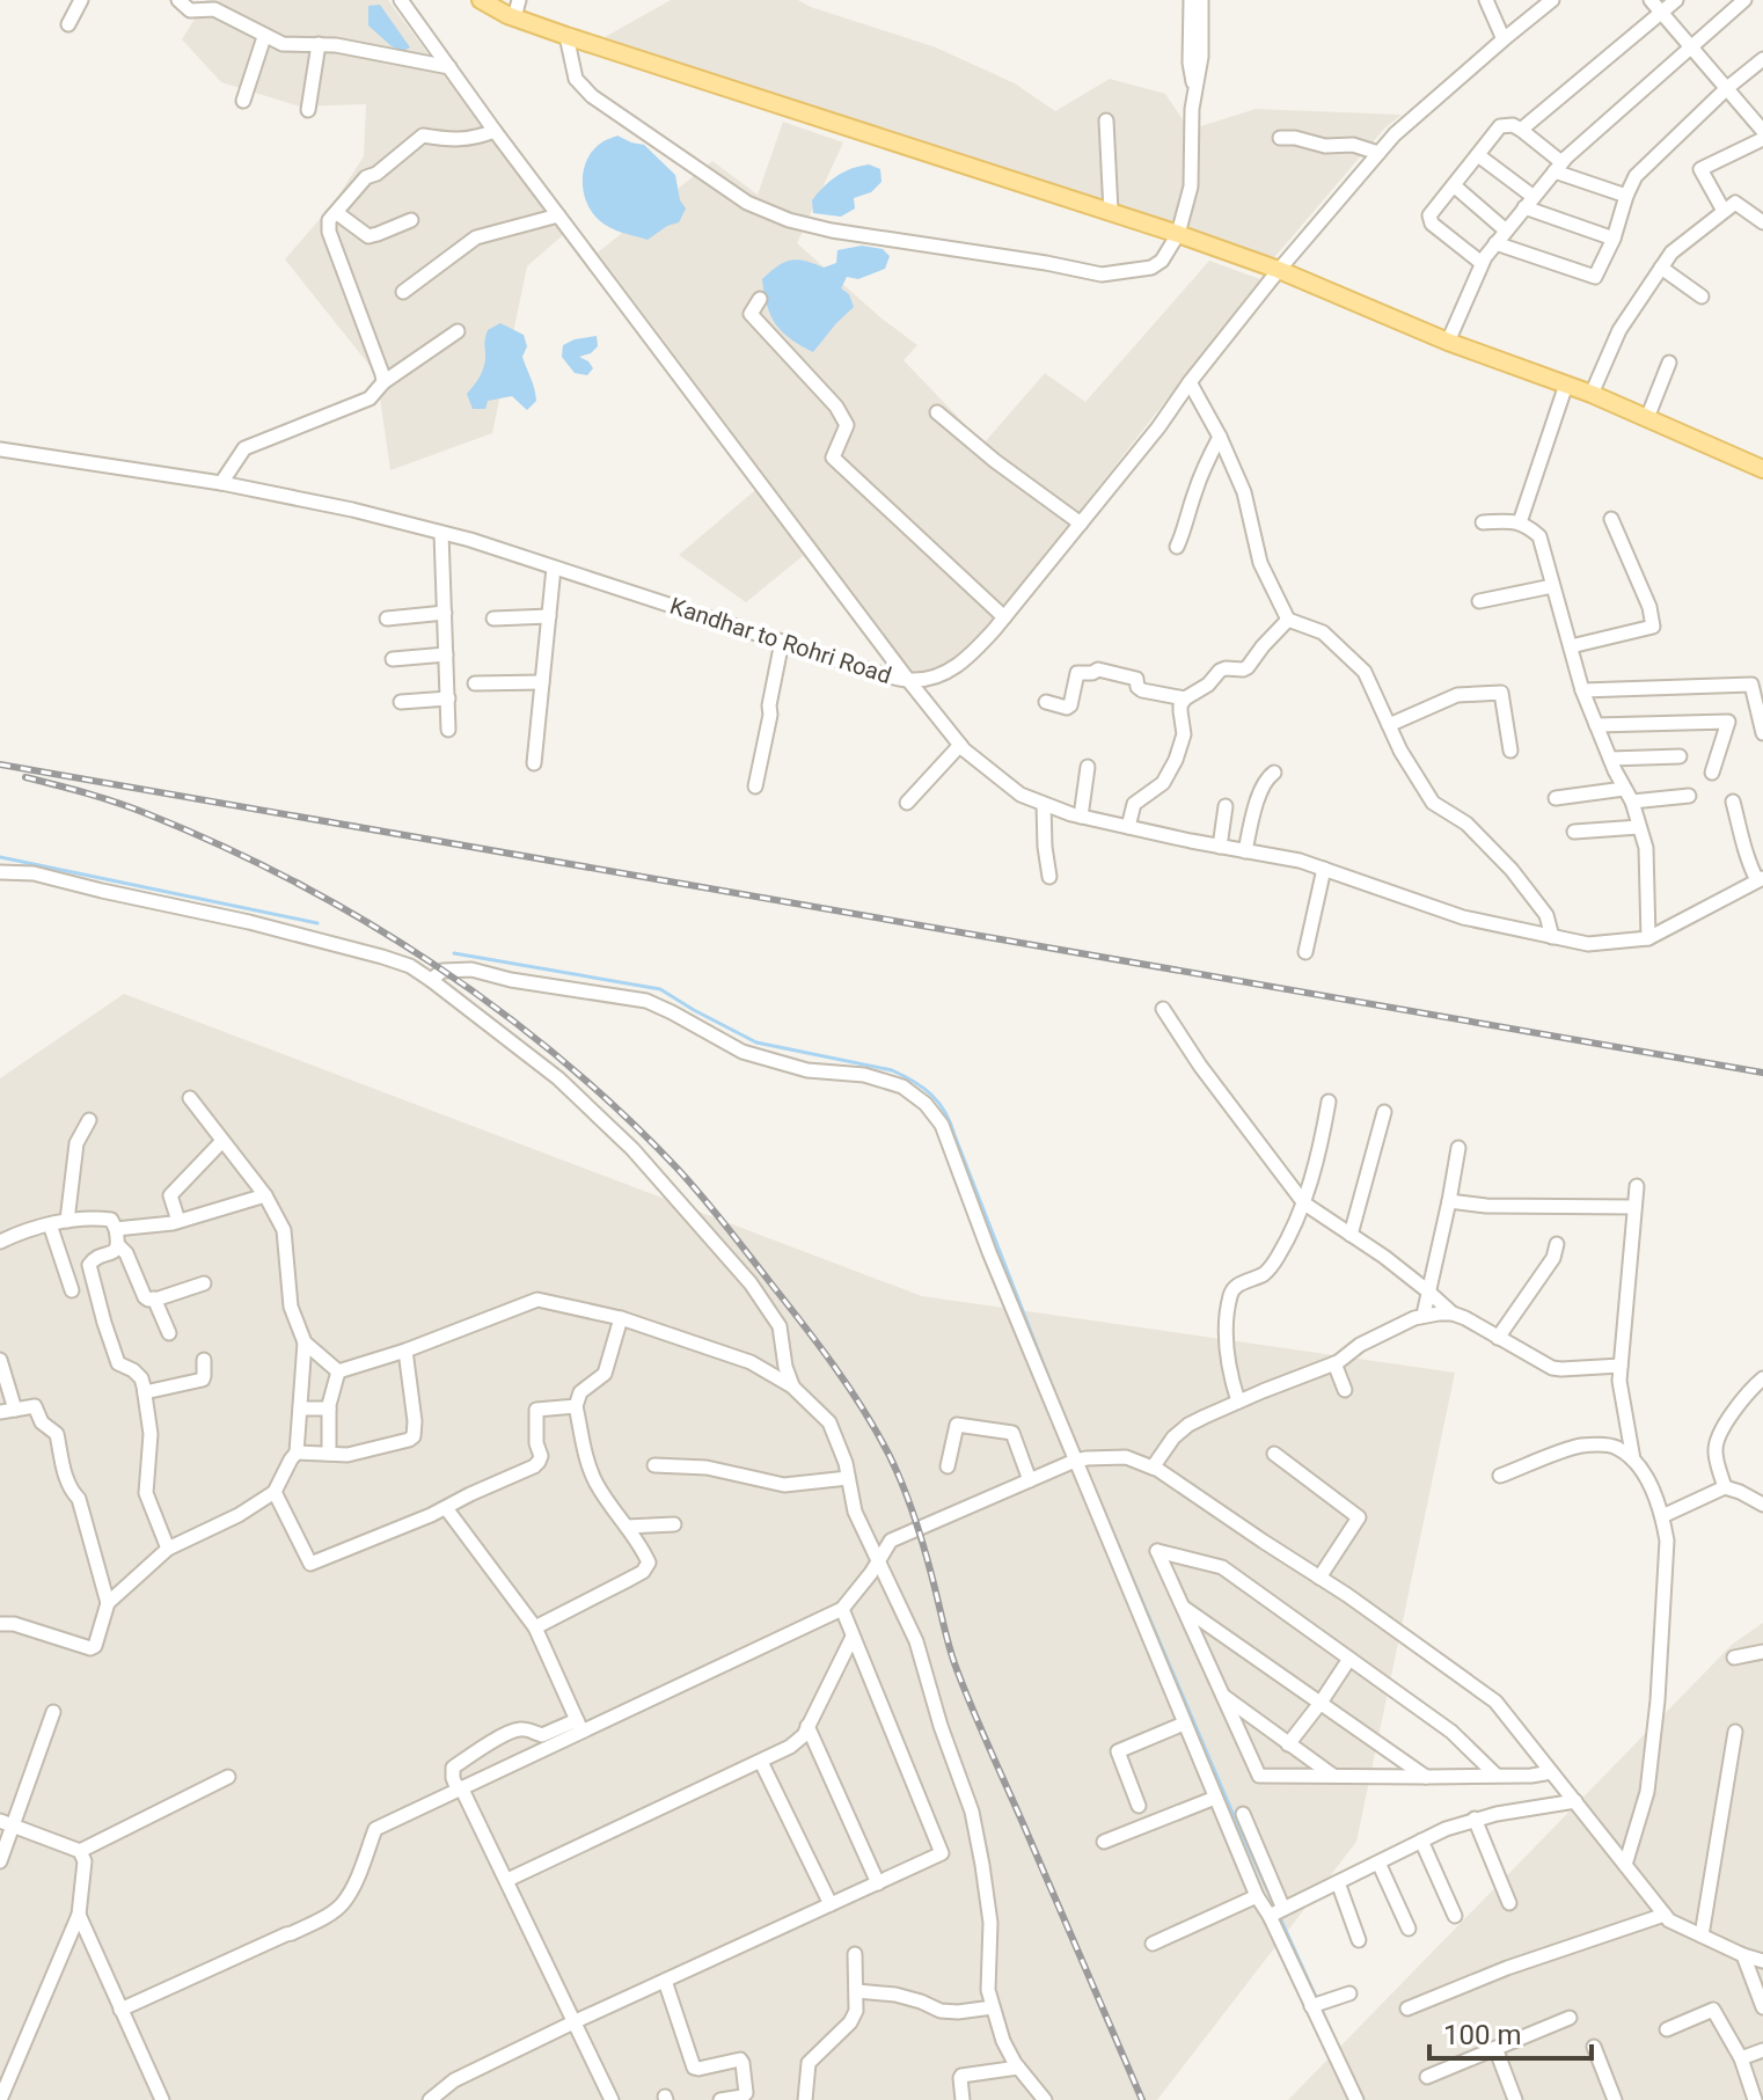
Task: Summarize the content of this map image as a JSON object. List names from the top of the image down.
{
  "streets": {
    "street": ["Kandhar to Rohri Road"]
  },
  "scale_bar": "100 m"
}
